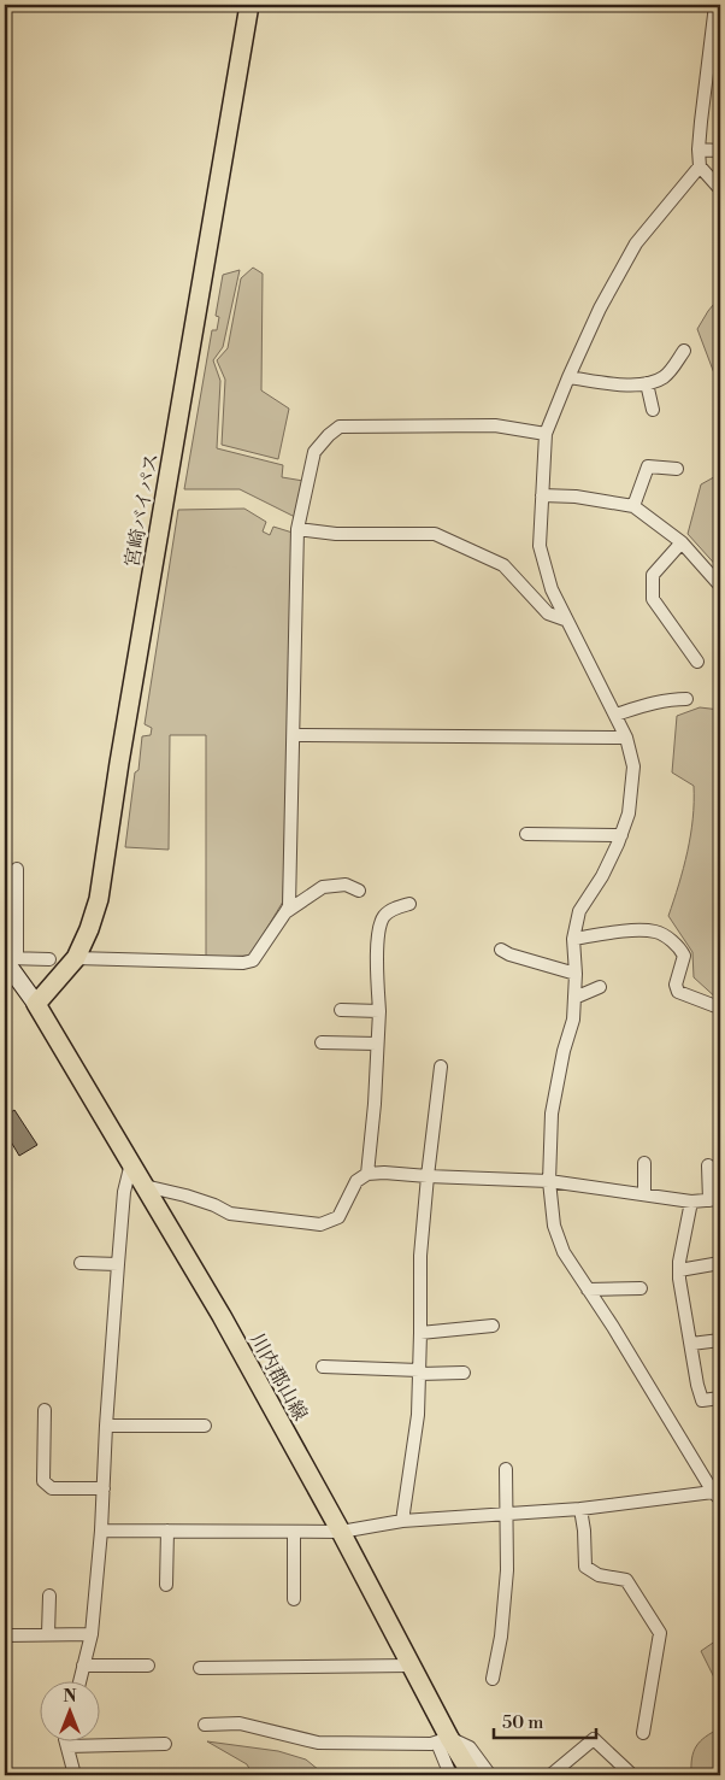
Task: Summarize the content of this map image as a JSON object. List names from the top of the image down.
{
  "streets": {
    "main road": ["宮崎バイパス", "川内郡山線"]
  },
  "crossings": [
    ["宮崎バイパス", "川内郡山線"]
  ],
  "scale_bar": "50 m",
  "north": "top"
}
